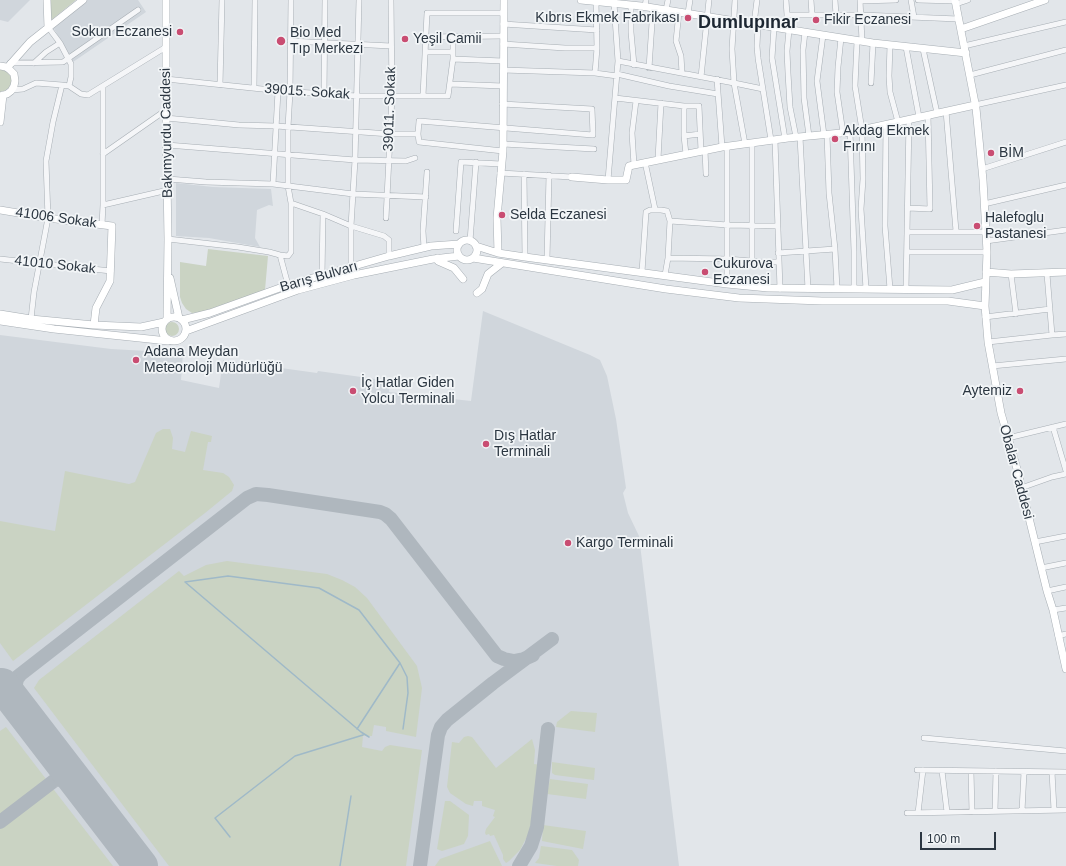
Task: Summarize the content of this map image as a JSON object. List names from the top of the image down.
{
  "streets": {
    "main road": [
      "Bakımyurdu Caddesi",
      "41006 Sokak",
      "Barış Bulvarı",
      "Obalar Caddesi"
    ],
    "street": ["39015. Sokak", "39011. Sokak", "41010 Sokak"]
  },
  "crossings": [
    ["39015. Sokak", "39011. Sokak"],
    ["39015. Sokak", "Bakımyurdu Caddesi"],
    ["Bakımyurdu Caddesi", "41006 Sokak"],
    ["Bakımyurdu Caddesi", "Barış Bulvarı"],
    ["41006 Sokak", "41010 Sokak"]
  ],
  "districts": ["Dumlupınar"],
  "places": [
    "Kıbrıs Ekmek Fabrikası",
    "Fikir Eczanesi",
    "Sokun Eczanesi",
    "Yeşil Camii",
    "Bio Med Tıp Merkezi",
    "Akdag Ekmek Fırını",
    "BİM",
    "Selda Eczanesi",
    "Halefoglu Pastanesi",
    "Cukurova Eczanesi",
    "Adana Meydan Meteoroloji Müdürlüğü",
    "İç Hatlar Giden Yolcu Terminali",
    "Aytemiz",
    "Dış Hatlar Terminali",
    "Kargo Terminali"
  ],
  "scale_bar": "100 m"
}
